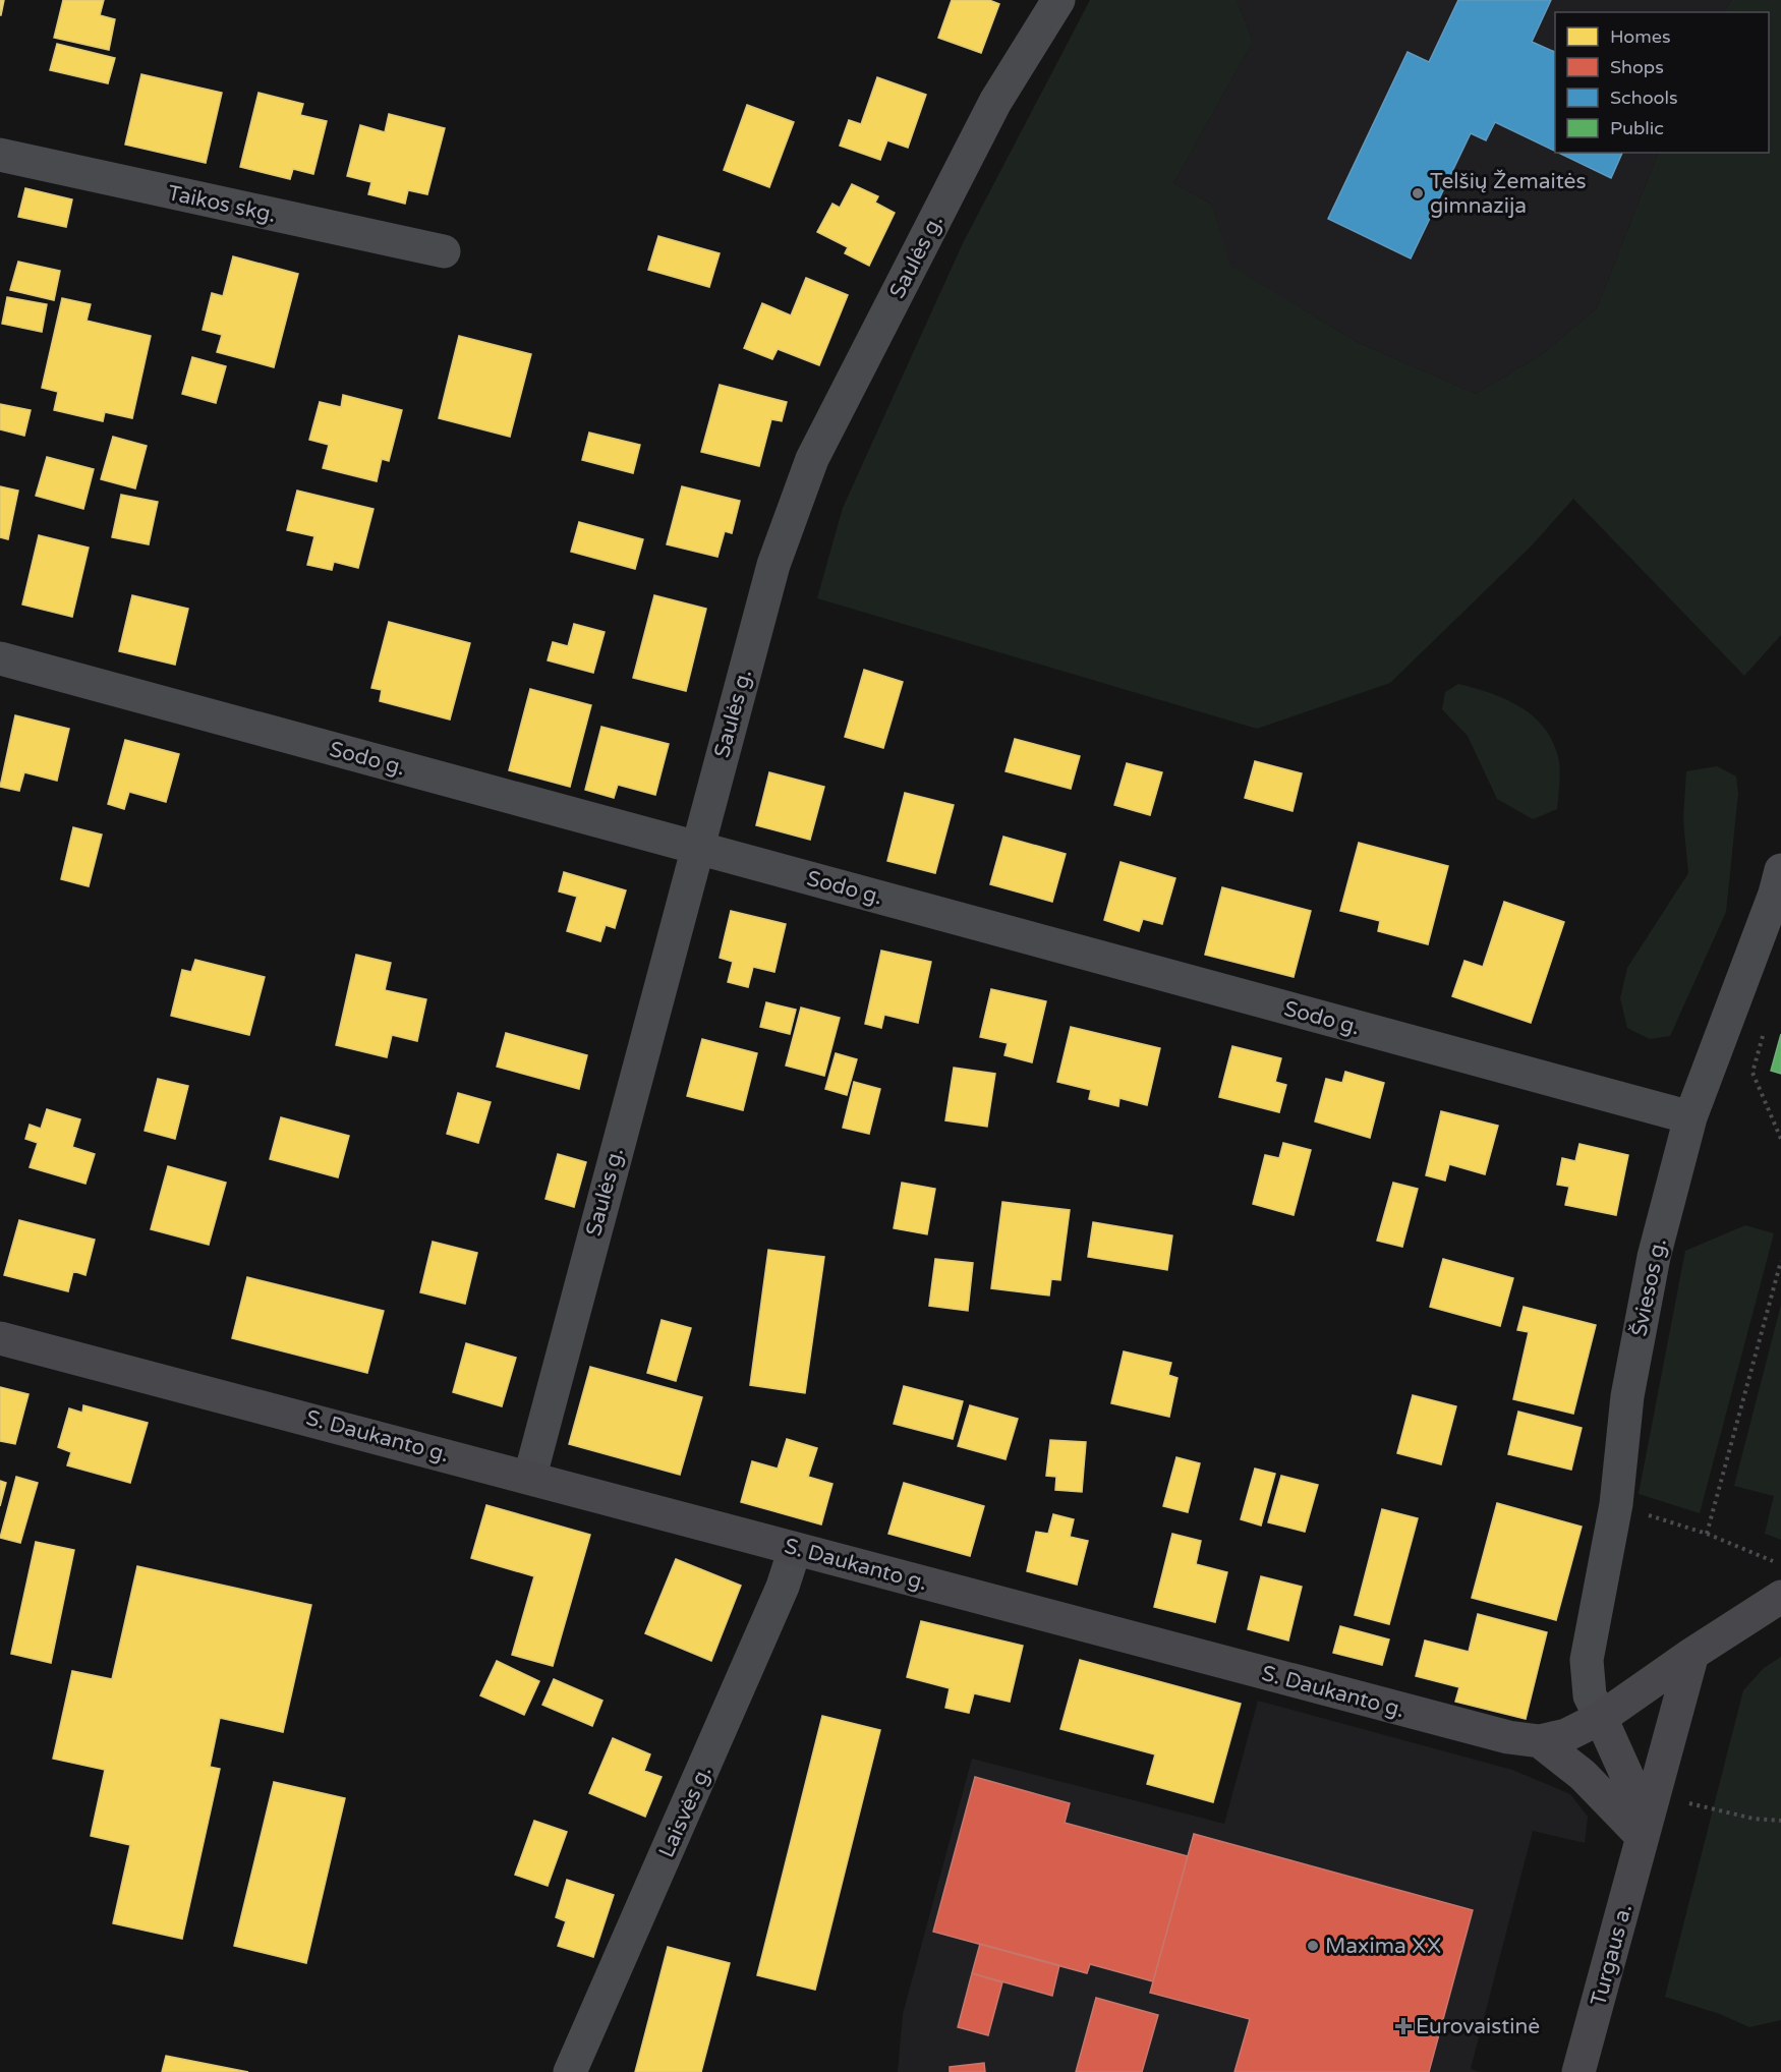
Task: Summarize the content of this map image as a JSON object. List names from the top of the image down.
{
  "streets": {
    "main road": ["S. Daukanto g.", "Turgaus a."],
    "street": [
      "Taikos skg.",
      "Saulės g.",
      "Sodo g.",
      "Šviesos g.",
      "Laisvės g."
    ]
  },
  "crossings": [
    ["Saulės g.", "Sodo g."],
    ["Saulės g.", "S. Daukanto g."],
    ["Sodo g.", "Šviesos g."],
    ["Šviesos g.", "S. Daukanto g."],
    ["Šviesos g.", "Turgaus a."],
    ["S. Daukanto g.", "Laisvės g."],
    ["S. Daukanto g.", "Turgaus a."]
  ],
  "places": {
    "other": ["Telšių Žemaitės gimnazija", "Maxima XX"],
    "health": ["Eurovaistinė"]
  },
  "legend": [
    "Homes",
    "Shops",
    "Schools",
    "Public"
  ]
}
